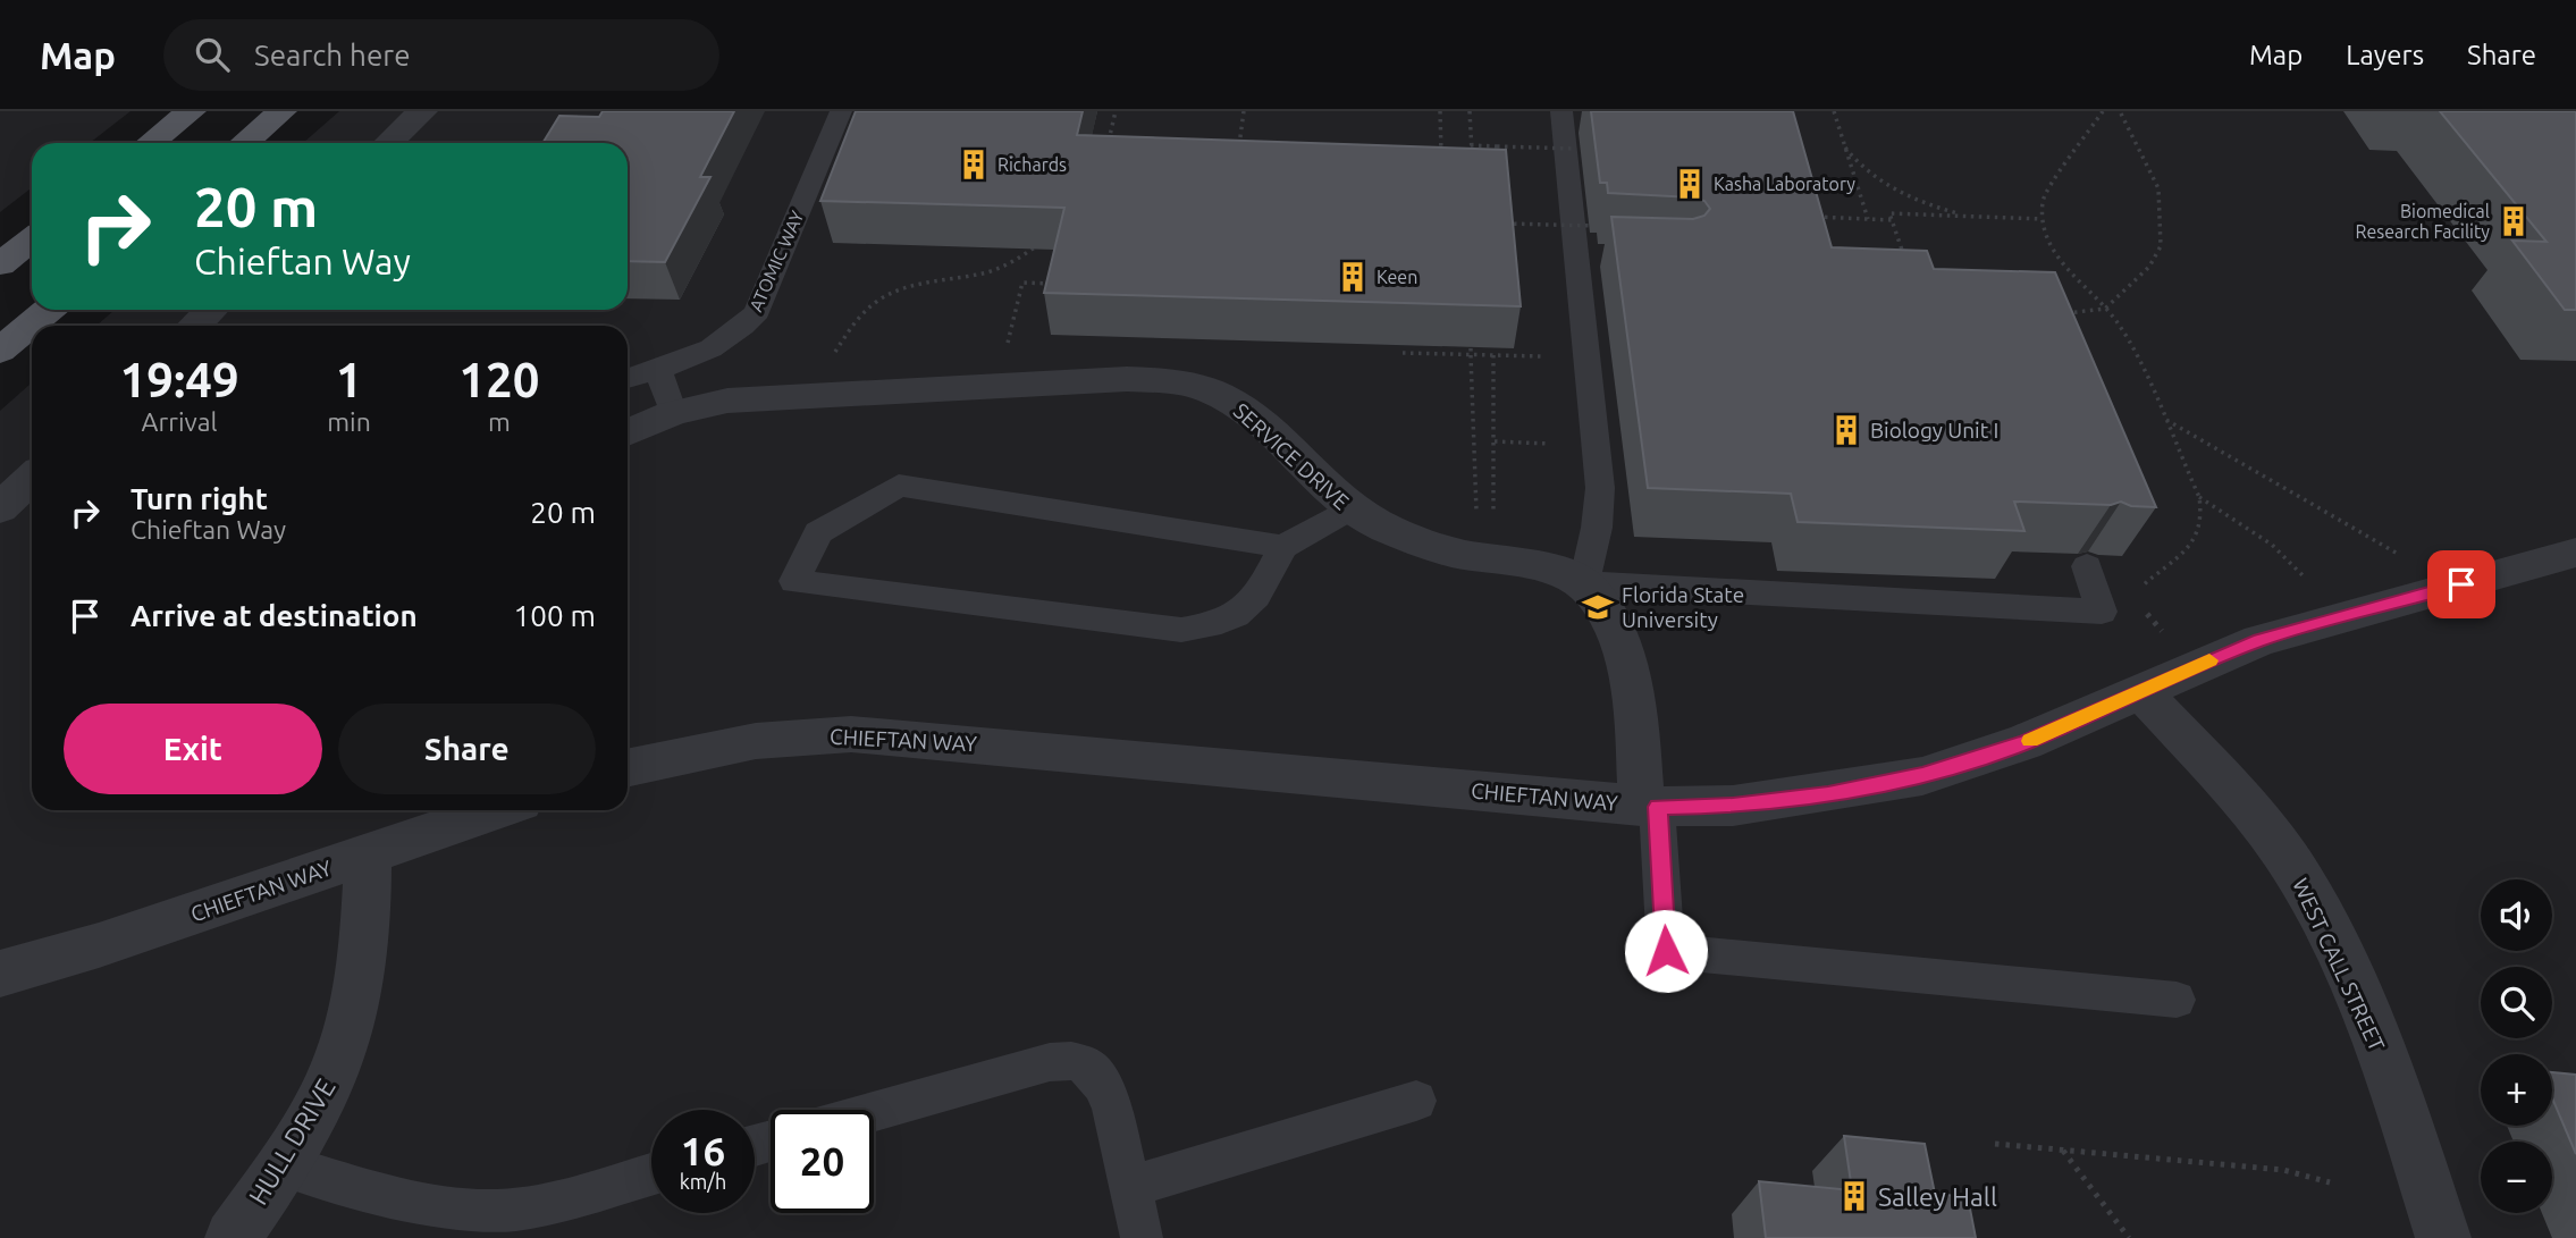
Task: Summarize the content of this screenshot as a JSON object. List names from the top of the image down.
{
  "streets": {
    "street": [
      "SERVICE DRIVE",
      "CHIEFTAN WAY",
      "WEST CALL STREET",
      "HULL DRIVE"
    ],
    "lane": ["ATOMIC WAY"]
  },
  "crossings": [
    ["CHIEFTAN WAY", "WEST CALL STREET"],
    ["CHIEFTAN WAY", "HULL DRIVE"]
  ],
  "places": {
    "building": [
      "Richards",
      "Kasha Laboratory",
      "Biomedical Research Facility",
      "Keen",
      "Biology Unit I",
      "Salley Hall"
    ],
    "school or university": ["Florida State University"]
  },
  "page": {
    "header": "Map",
    "search": "Search here",
    "nav": ["Map", "Layers", "Share"],
    "turn": ["20 m", "Chieftan Way"],
    "eta": [
      "19:49",
      "Arrival",
      "1",
      "min",
      "120",
      "m"
    ],
    "list": [
      {
        "name": "Turn right",
        "note": "Chieftan Way",
        "value": "20 m"
      },
      {
        "name": "Arrive at destination",
        "value": "100 m"
      }
    ],
    "buttons": ["Exit", "Share"],
    "map_buttons": ["+", "−"],
    "speed": "16 km/h",
    "limit": "20"
  }
}
